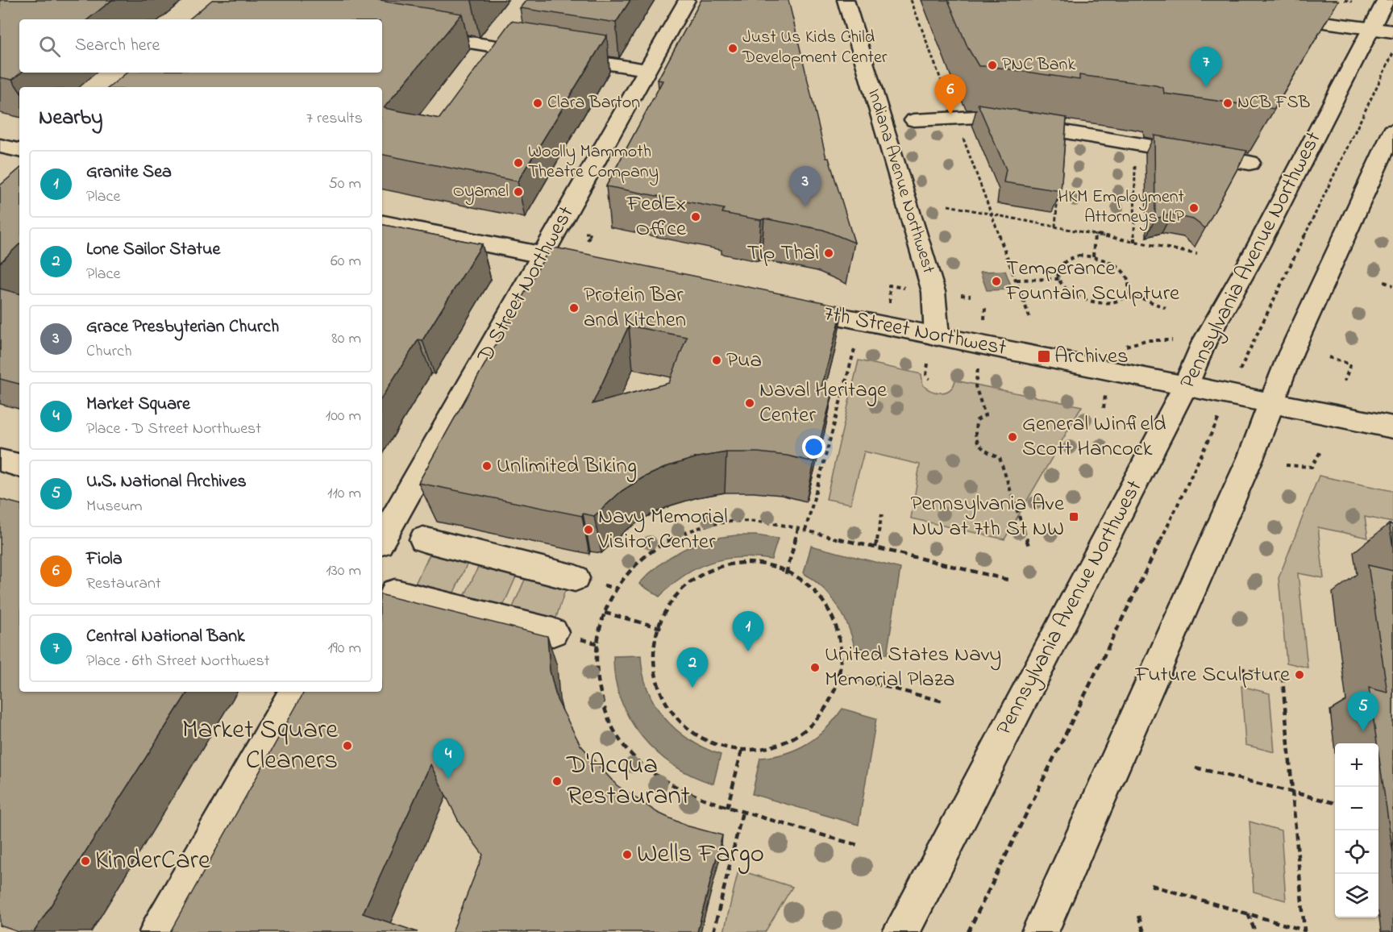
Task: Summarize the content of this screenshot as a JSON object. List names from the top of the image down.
{
  "streets": {
    "main road": [
      "Indiana Avenue Northwest",
      "Pennsylvania Avenue Northwest",
      "D Street Northwest",
      "7th Street Northwest"
    ]
  },
  "crossings": [
    ["Indiana Avenue Northwest", "7th Street Northwest"],
    ["Pennsylvania Avenue Northwest", "7th Street Northwest"]
  ],
  "places": {
    "other": [
      "Just Us Kids Child Development Center",
      "PNC Bank",
      "Clara Barton",
      "NCB FSB",
      "Woolly Mammoth Theatre Company",
      "Oyamel",
      "HKM Employment Attorneys LLP",
      "FedEx Office",
      "Tip Thai",
      "Temperance Fountain Sculpture",
      "Protein Bar and Kitchen",
      "Pua",
      "Naval Heritage Center",
      "General Winfield Scott Hancock",
      "Unlimited Biking",
      "Navy Memorial Visitor Center",
      "United States Navy Memorial Plaza",
      "Future Sculpture",
      "Market Square Cleaners",
      "D'Acqua Restaurant",
      "Wells Fargo",
      "KinderCare"
    ],
    "transit": ["Archives", "Pennsylvania Ave NW at 7th St NW"]
  },
  "page": {
    "search": "Search here",
    "pins": [
      "7",
      "6",
      "3",
      "1",
      "2",
      "5",
      "4"
    ],
    "heading": ["Nearby", "7 results"],
    "list": [
      {
        "mark": "1",
        "name": "Granite Sea",
        "note": "Place",
        "value": "50 m"
      },
      {
        "mark": "2",
        "name": "Lone Sailor Statue",
        "note": "Place",
        "value": "60 m"
      },
      {
        "mark": "3",
        "name": "Grace Presbyterian Church",
        "note": "Church",
        "value": "80 m"
      },
      {
        "mark": "4",
        "name": "Market Square",
        "note": "Place · D Street Northwest",
        "value": "100 m"
      },
      {
        "mark": "5",
        "name": "U.S. National Archives",
        "note": "Museum",
        "value": "110 m"
      },
      {
        "mark": "6",
        "name": "Fiola",
        "note": "Restaurant",
        "value": "130 m"
      },
      {
        "mark": "7",
        "name": "Central National Bank",
        "note": "Place · 6th Street Northwest",
        "value": "190 m"
      }
    ],
    "map_buttons": ["+", "−"]
  }
}
